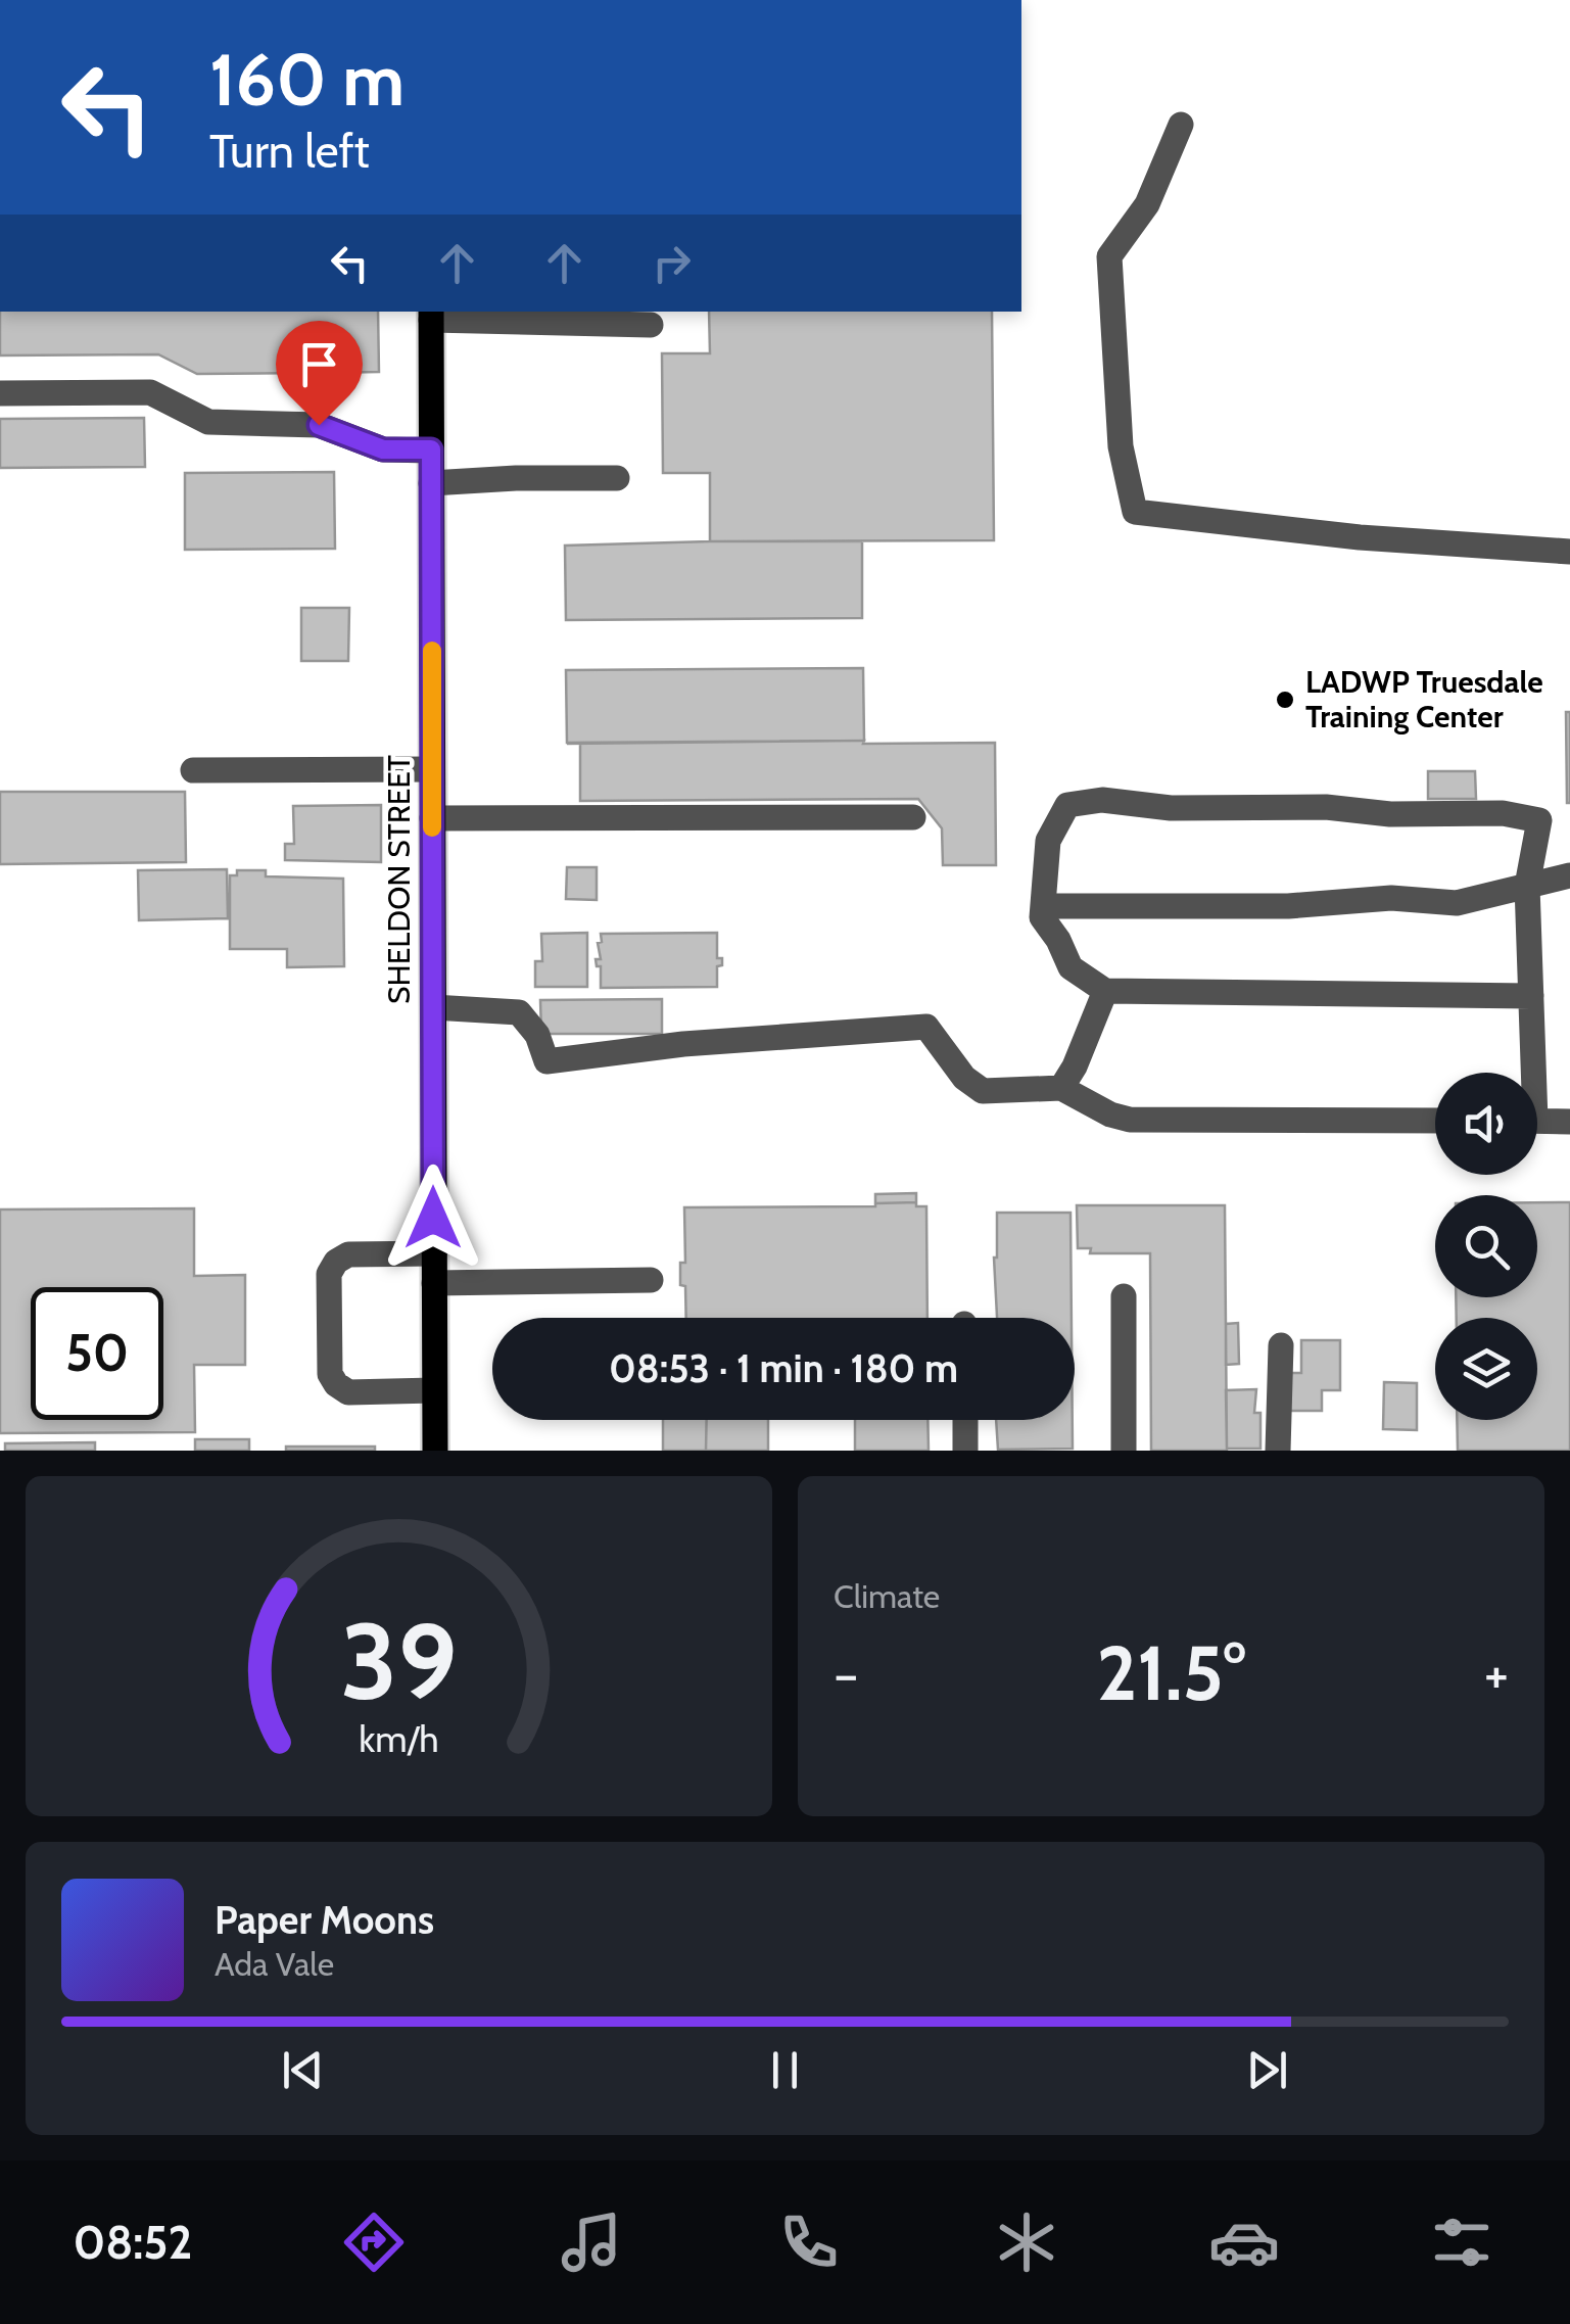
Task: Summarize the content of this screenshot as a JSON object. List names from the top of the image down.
{
  "streets": {
    "main road": ["SHELDON STREET"]
  },
  "places": ["LADWP Truesdale Training Center"],
  "page": {
    "turn": ["160 m", "Turn left"],
    "limit": "50",
    "trip": "08:53 · 1 min · 180 m",
    "tile": "Climate",
    "heat": ["−", "21.5°", "+"],
    "song": ["Paper Moons", "Ada Vale"],
    "tabs": "08:52",
    "gauge": ["39", "km/h"]
  }
}
